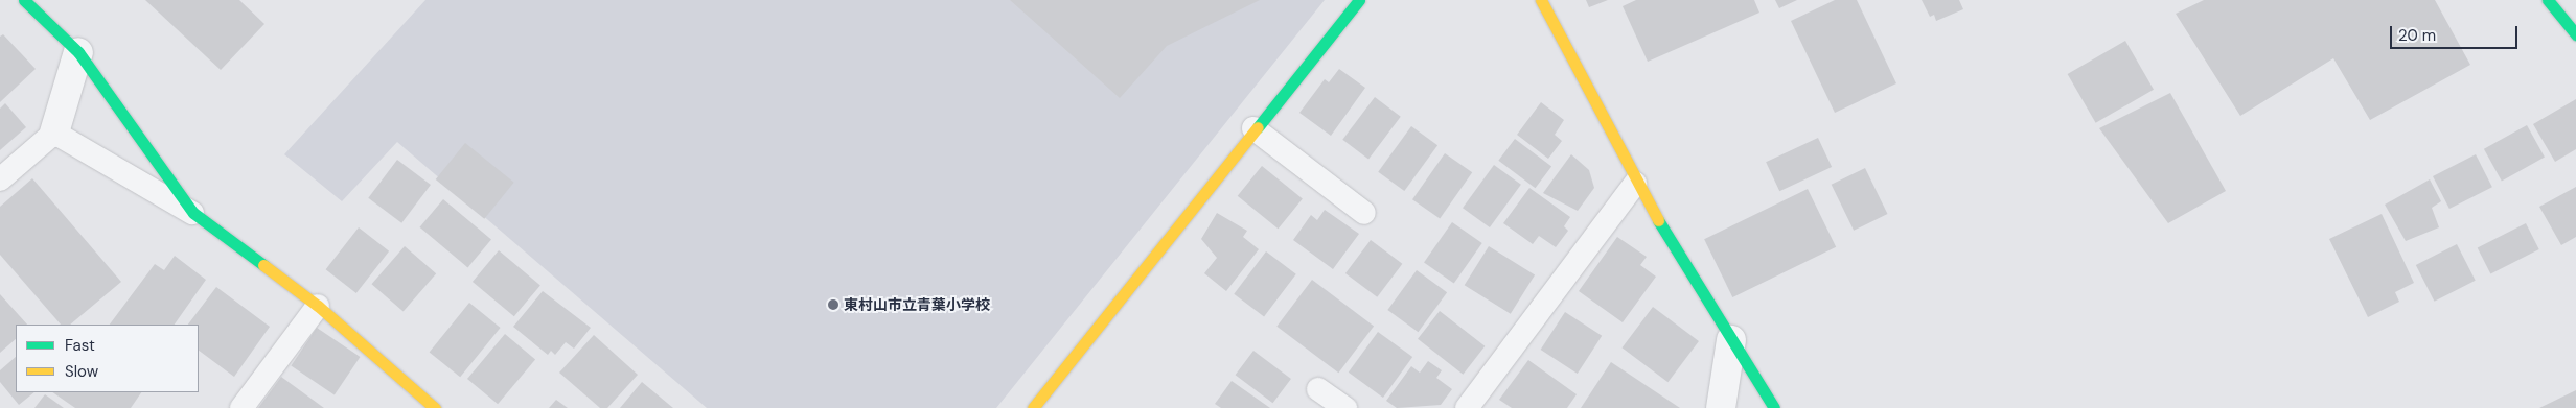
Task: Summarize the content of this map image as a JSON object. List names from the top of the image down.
{
  "places": ["東村山市立青葉小学校"],
  "legend": ["Fast", "Slow"],
  "scale_bar": "20 m"
}
